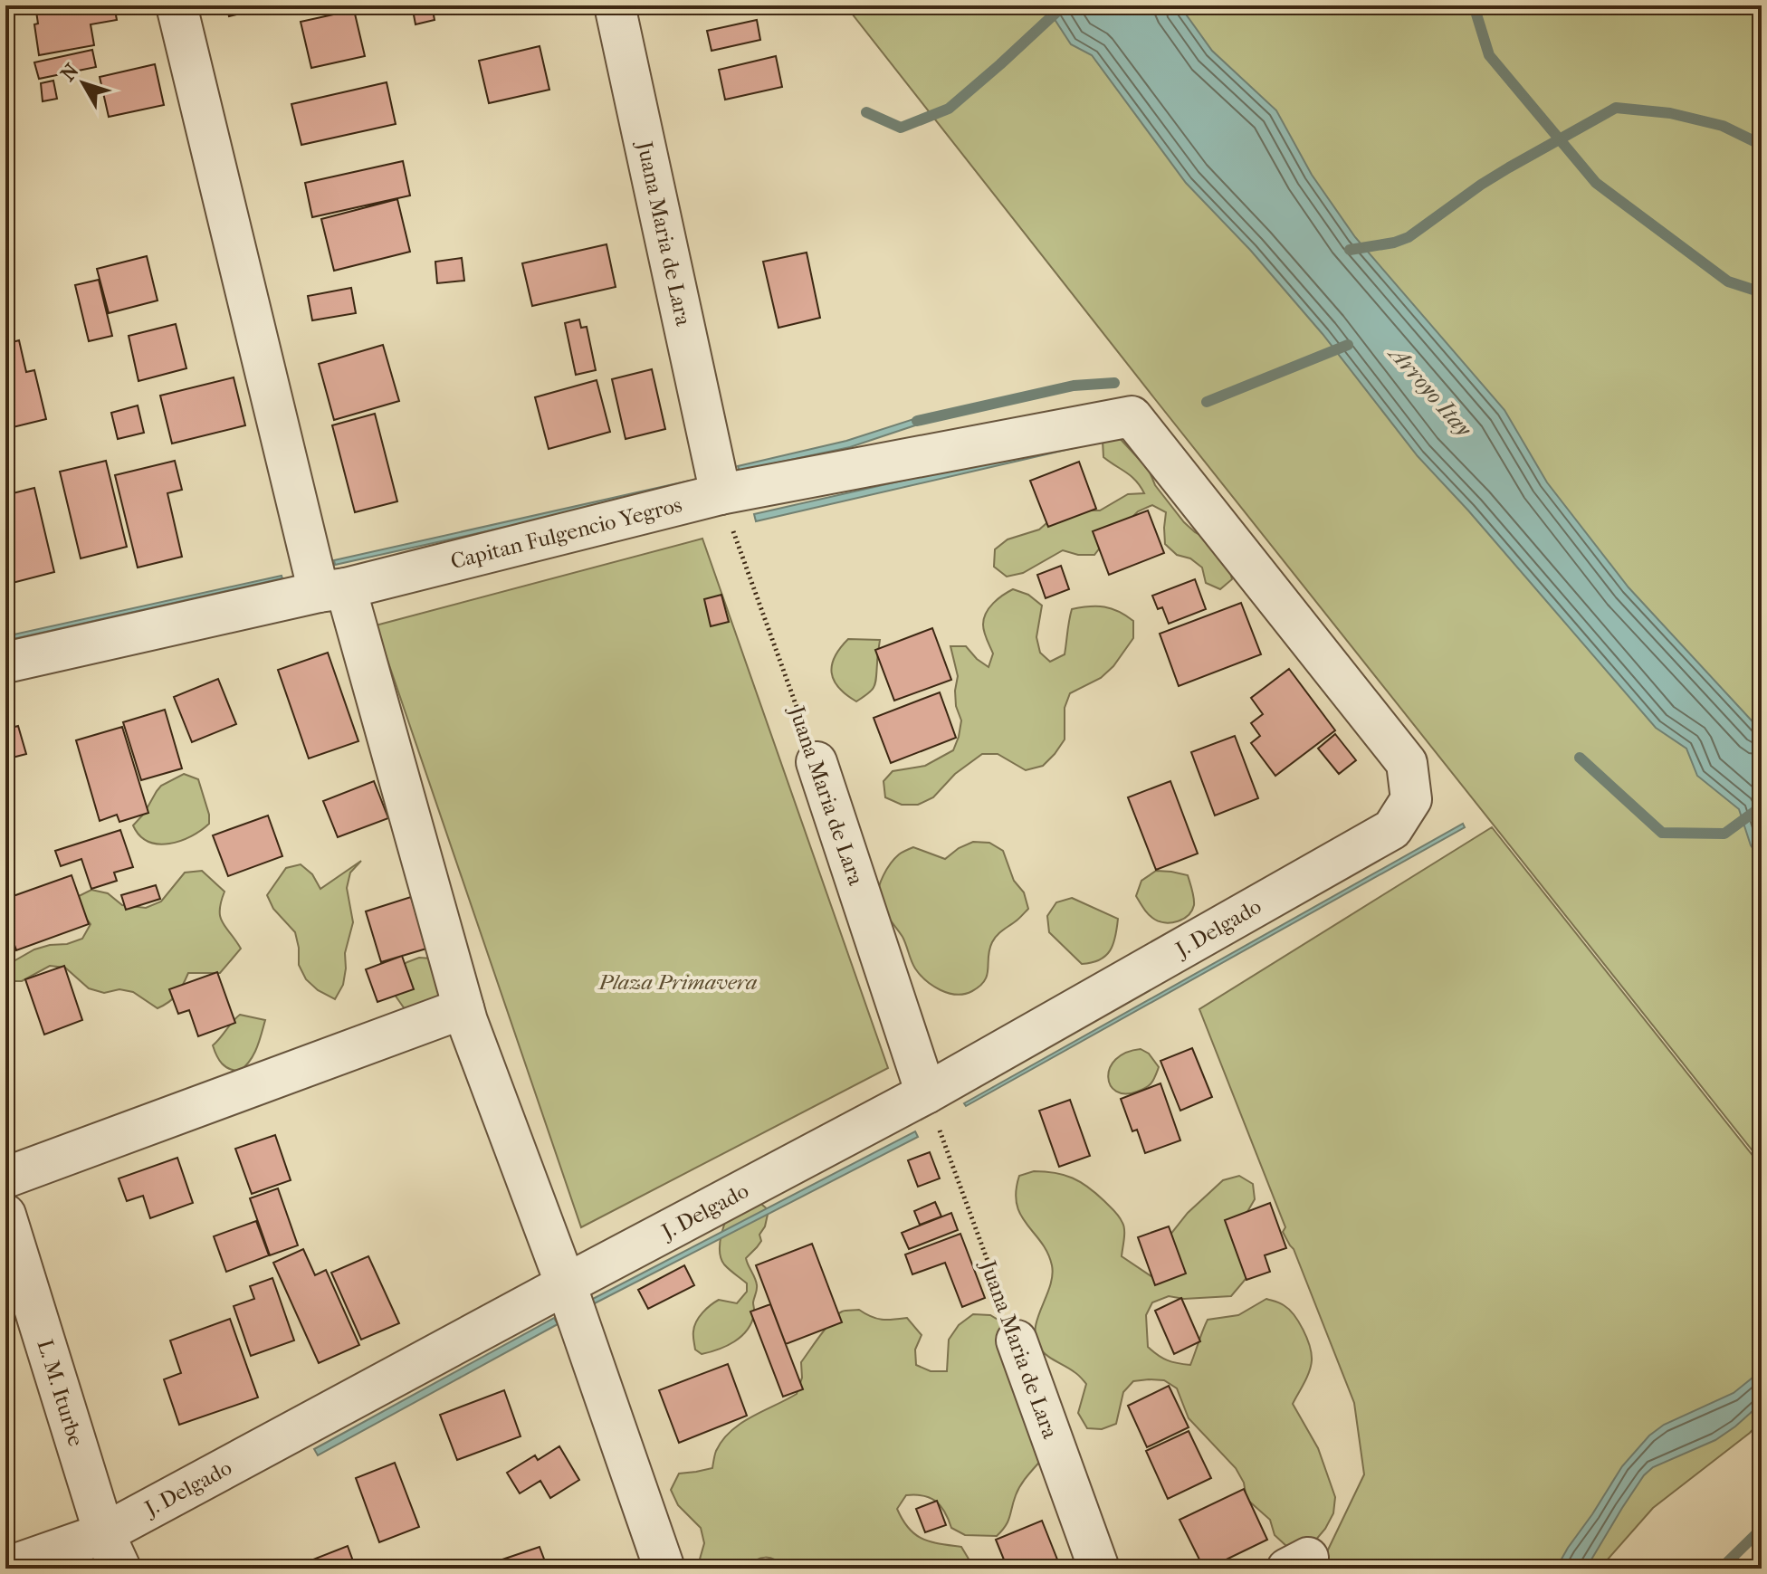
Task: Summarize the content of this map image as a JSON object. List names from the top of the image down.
{
  "streets": {
    "street": [
      "Juana Maria de Lara",
      "Capitan Fulgencio Yegros",
      "J. Delgado",
      "L. M. Iturbe"
    ]
  },
  "crossings": [
    ["Juana Maria de Lara", "Capitan Fulgencio Yegros"],
    ["Juana Maria de Lara", "J. Delgado"],
    ["Capitan Fulgencio Yegros", "J. Delgado"],
    ["J. Delgado", "L. M. Iturbe"]
  ],
  "water": ["Arroyo Itay"],
  "parks": ["Plaza Primavera"],
  "north": "top left"
}
